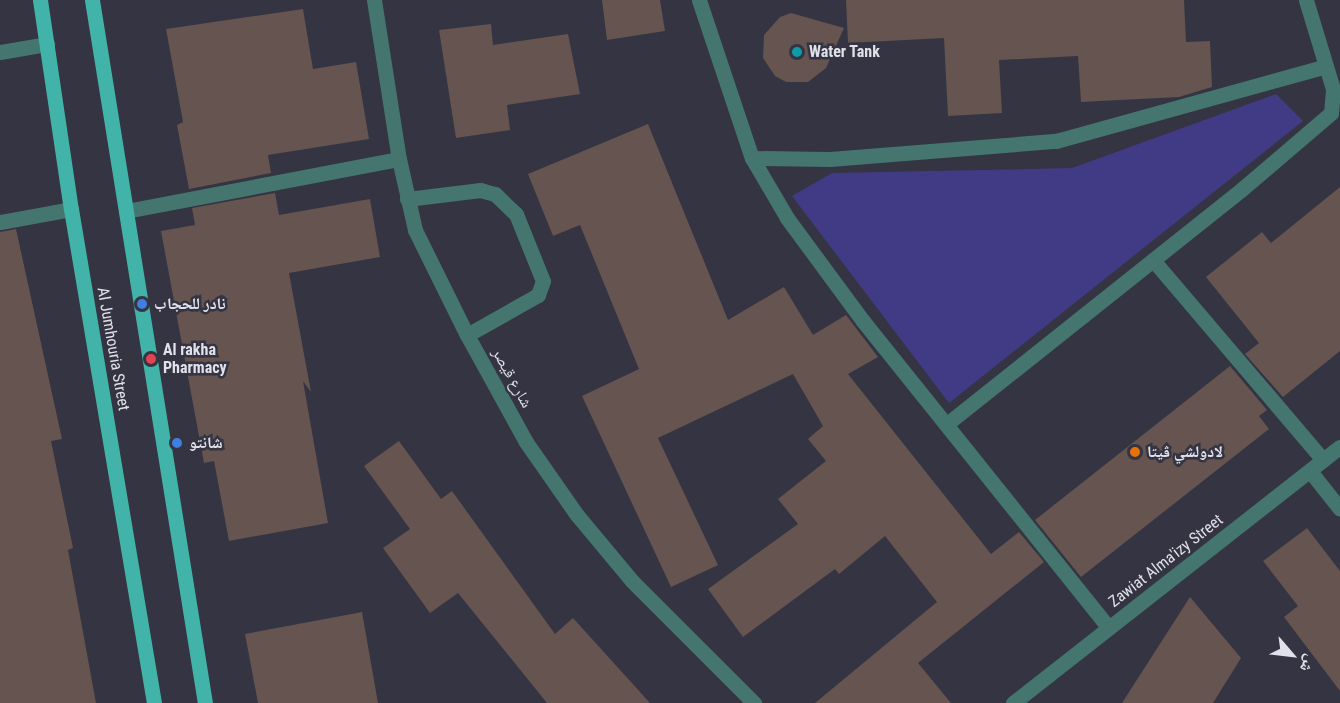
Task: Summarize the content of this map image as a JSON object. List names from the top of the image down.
{
  "streets": {
    "main road": ["Al Jumhouria Street"],
    "street": ["شارع قيصر", "Zawiat Alma'izy Street"]
  },
  "places": [
    "Water Tank",
    "نادر للحجاب",
    "Al rakha Pharmacy",
    "شانتو",
    "لادولشي ڤيتا"
  ],
  "north": "bottom right"
}
